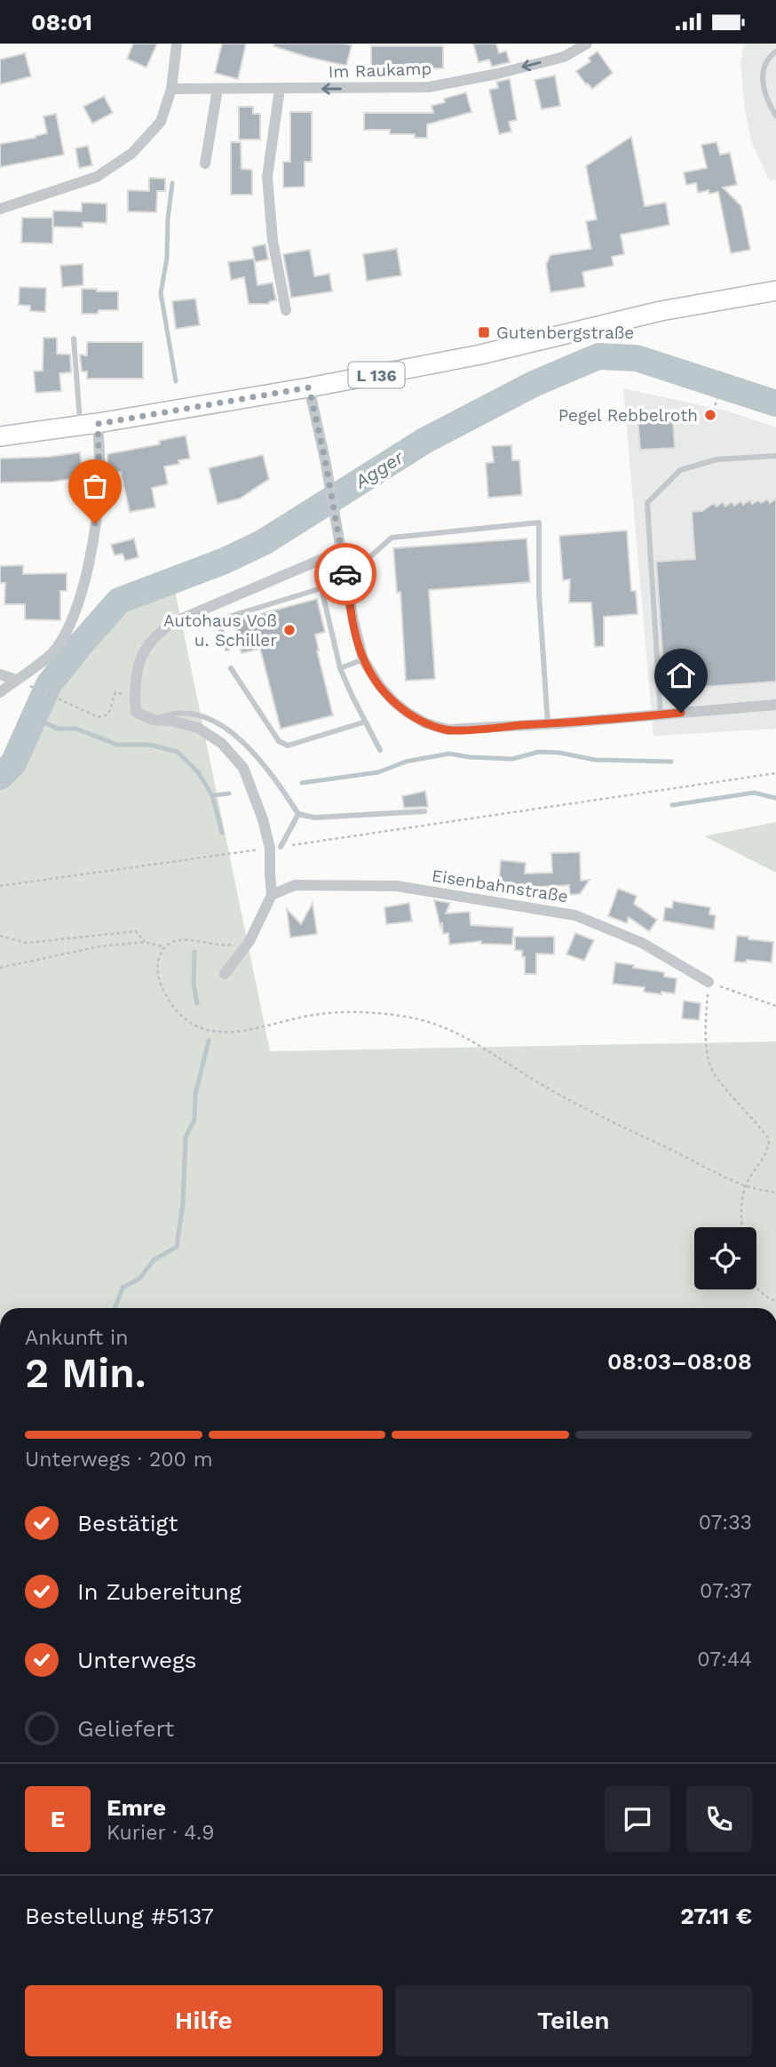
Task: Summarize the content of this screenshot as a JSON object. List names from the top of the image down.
{
  "streets": {
    "main road": ["L 136"],
    "street": ["Im Raukamp", "Eisenbahnstraße"]
  },
  "one_way": ["Im Raukamp"],
  "water": ["Agger"],
  "places": {
    "transit": ["Gutenbergstraße"],
    "other": ["Pegel Rebbelroth", "Autohaus Voß u. Schiller"]
  },
  "page": {
    "status": "08:01",
    "heading": ["2 Min.", "Ankunft in", "08:03–08:08"],
    "panel": [
      "Emre",
      "Kurier · 4.9",
      "Bestellung #5137",
      "27.11 €"
    ],
    "bar": "Unterwegs · 200 m",
    "list": [
      ["Bestätigt", "07:33"],
      ["In Zubereitung", "07:37"],
      ["Unterwegs", "07:44"],
      "Geliefert"
    ],
    "round": "E",
    "buttons": ["Hilfe", "Teilen"]
  }
}
